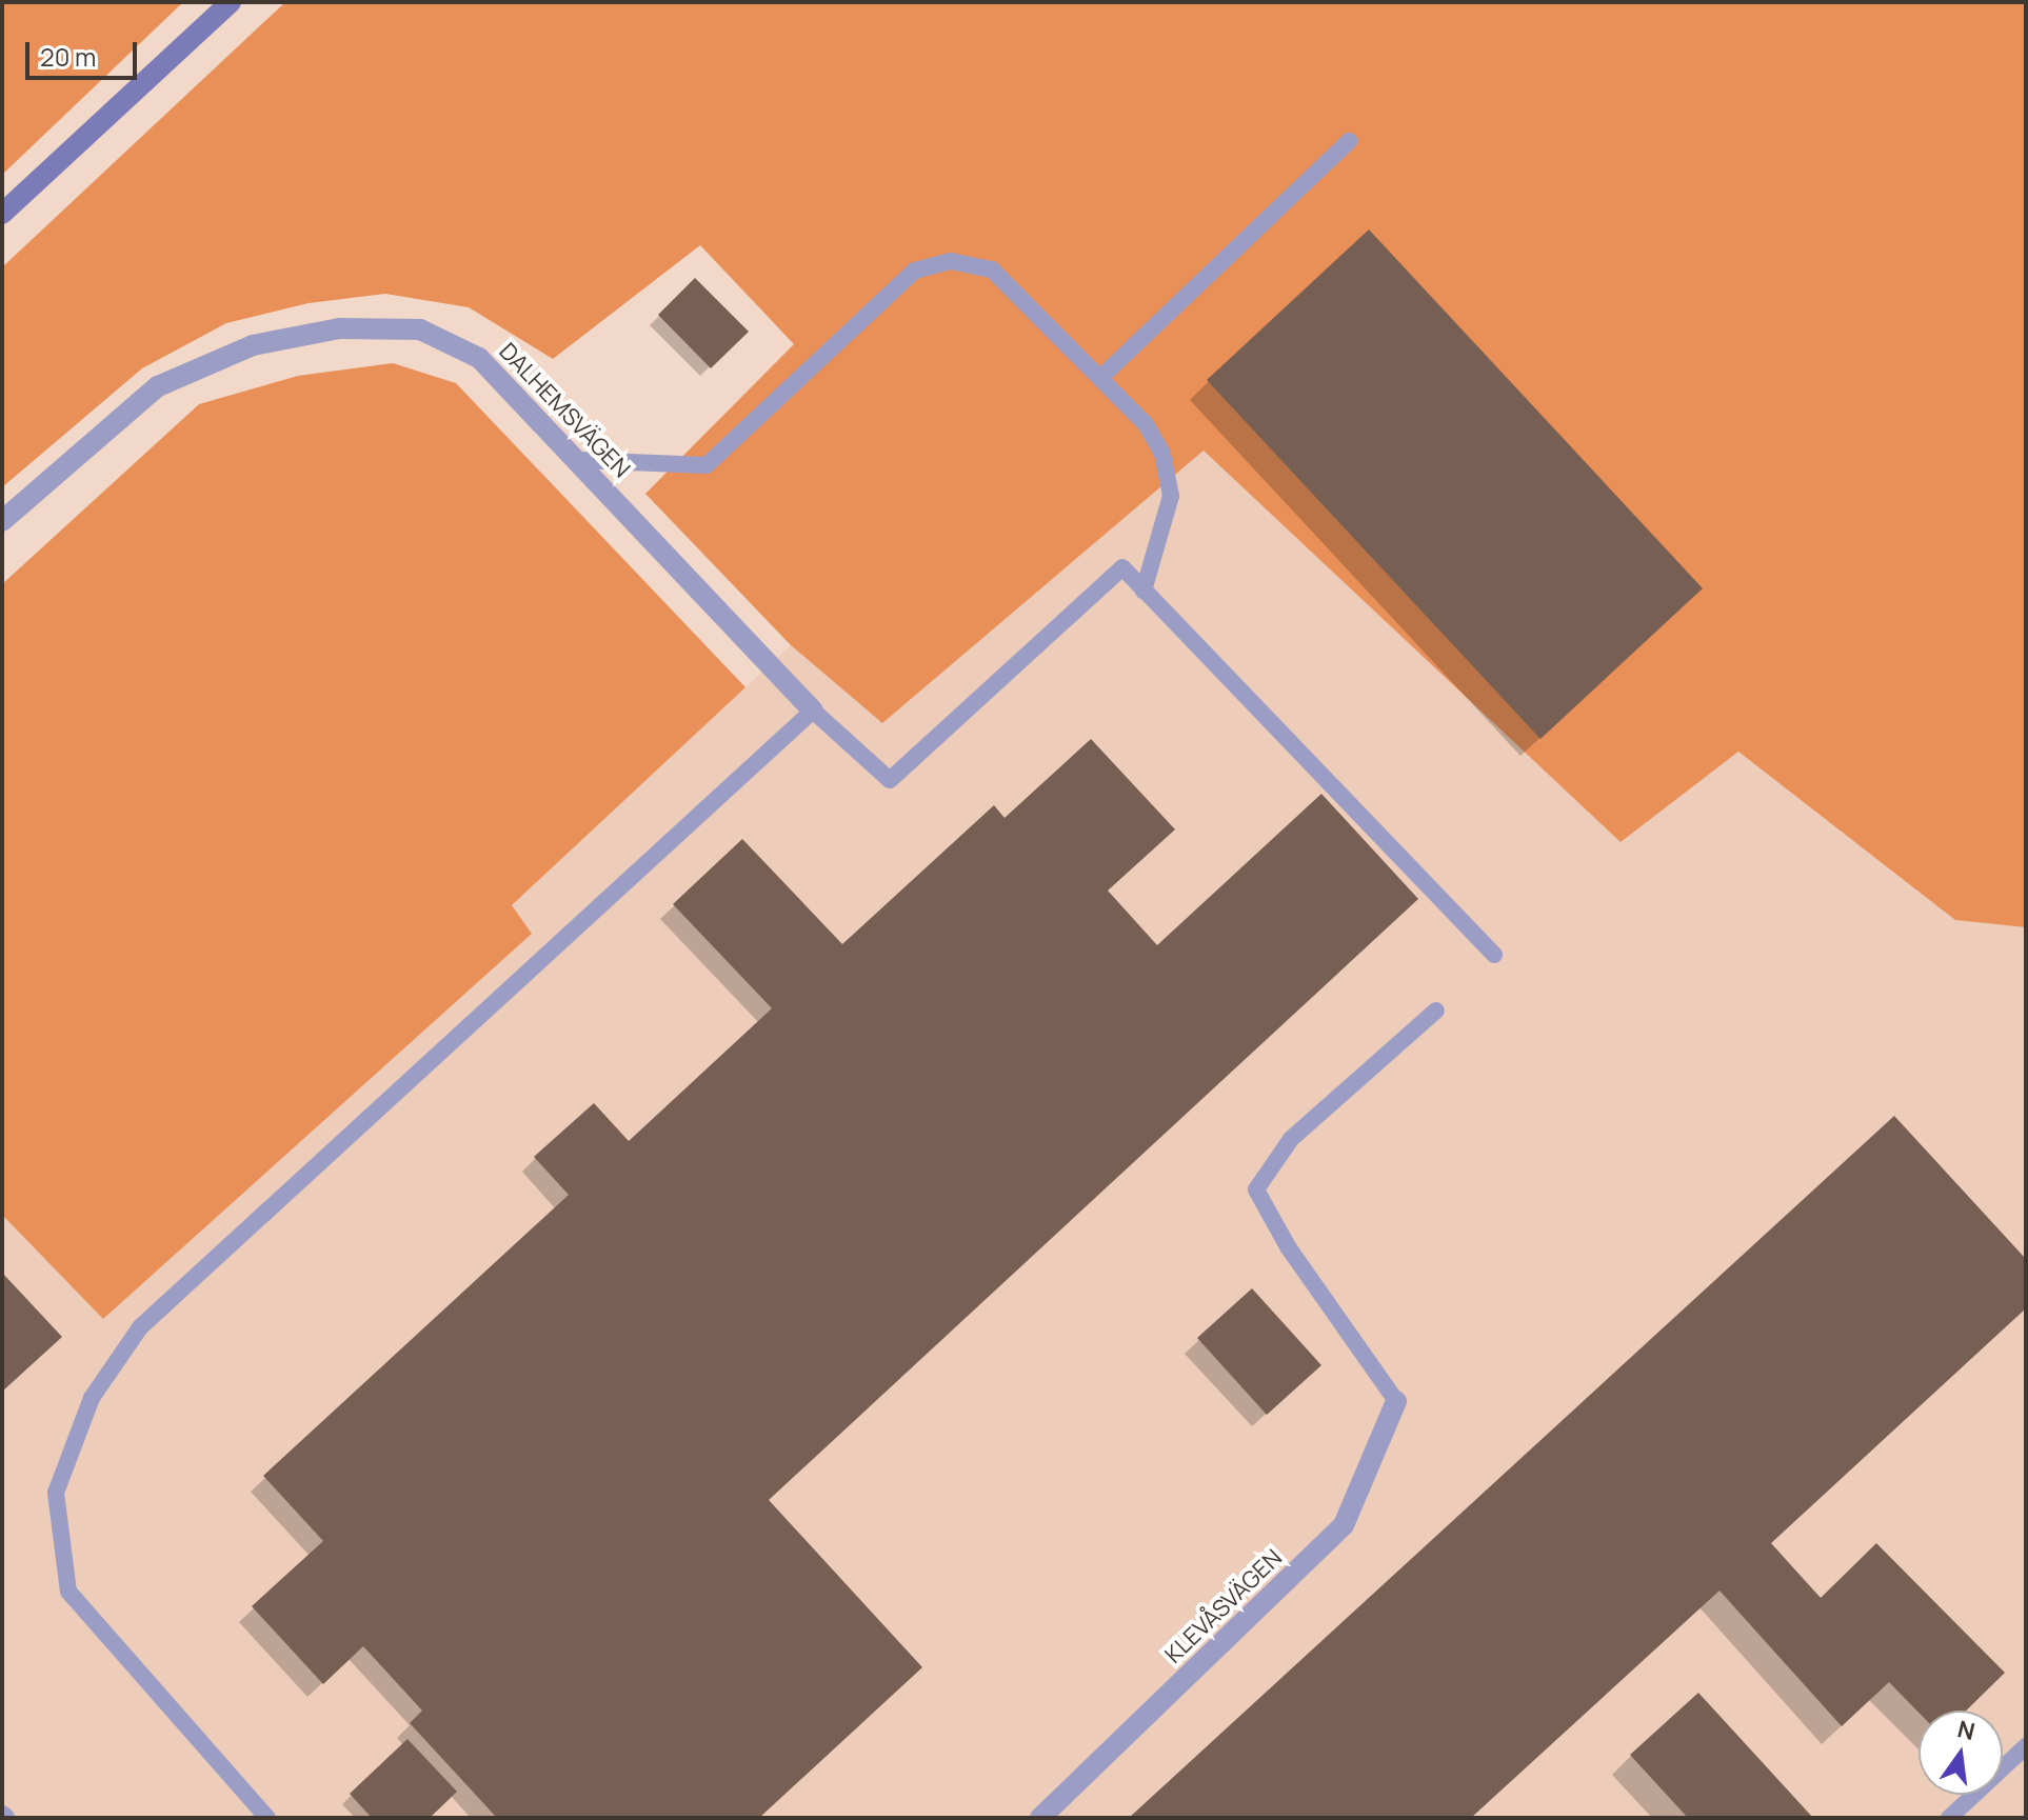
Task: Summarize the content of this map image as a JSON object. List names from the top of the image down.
{
  "streets": {
    "street": ["DALHEMSVÄGEN", "KLEVÅSVÄGEN"]
  },
  "scale_bar": "20 m",
  "north": "top"
}
